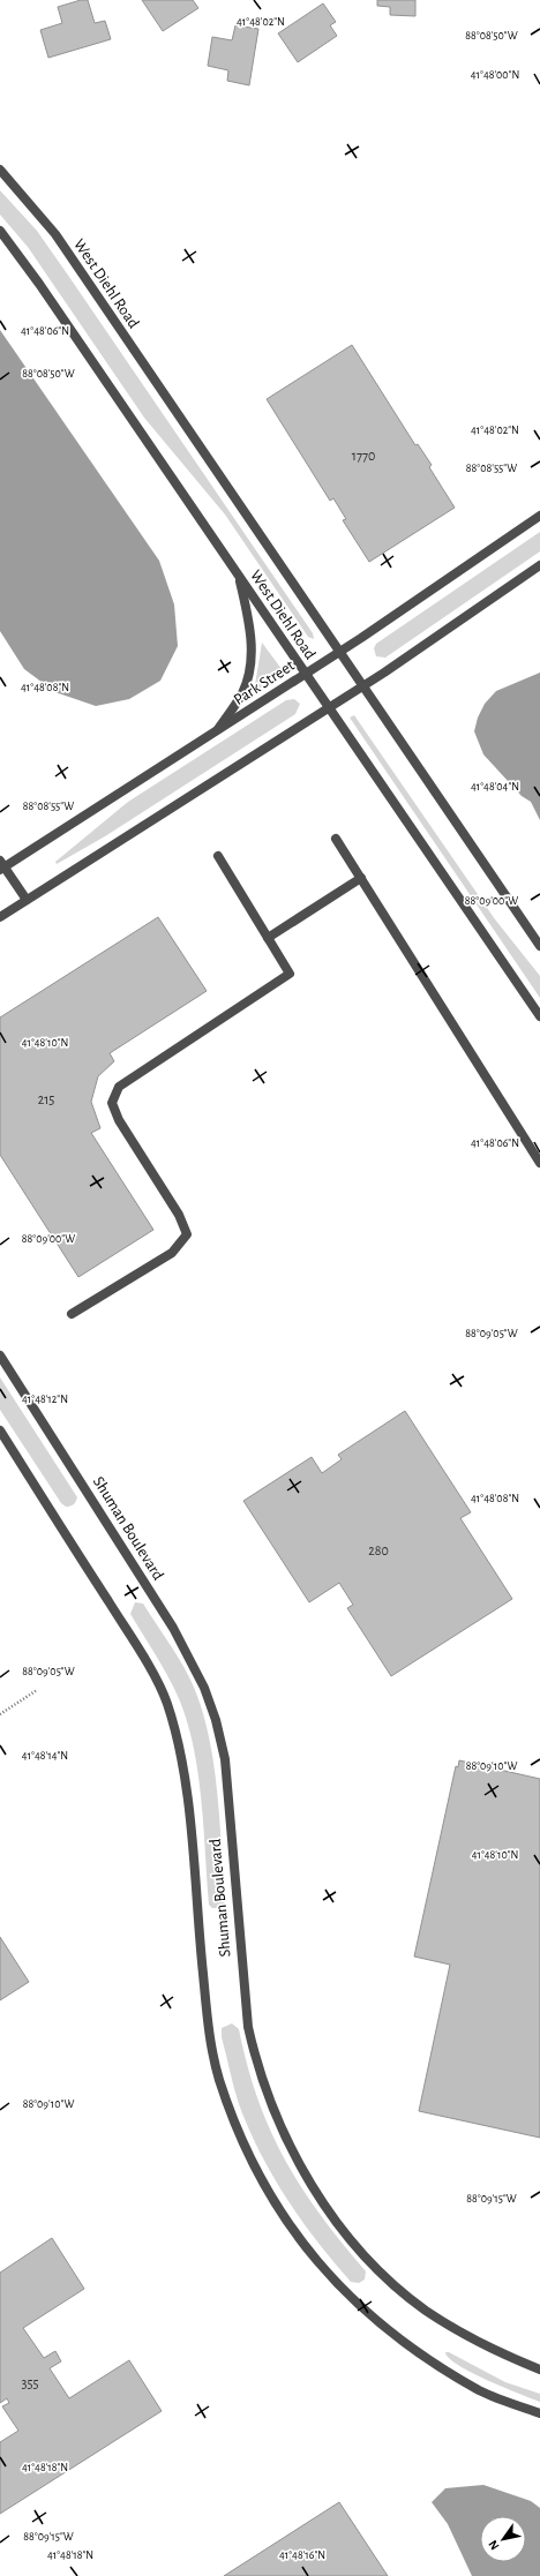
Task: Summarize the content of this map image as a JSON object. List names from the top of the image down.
{
  "streets": {
    "street": ["West Diehl Road", "Park Street", "Shuman Boulevard"]
  },
  "crossings": [
    ["West Diehl Road", "Park Street"]
  ],
  "house_numbers": [
    "1770",
    "215",
    "280",
    "355"
  ],
  "north": "bottom left",
  "coordinates": [
    "41°48'02\"N",
    "88°08'50\"W",
    "41°48'00\"N",
    "41°48'06\"N",
    "88°08'55\"W",
    "41°48'08\"N",
    "41°48'04\"N",
    "88°09'00\"W",
    "41°48'10\"N",
    "88°09'05\"W",
    "41°48'12\"N",
    "41°48'14\"N",
    "88°09'10\"W",
    "88°09'15\"W",
    "41°48'18\"N",
    "41°48'16\"N"
  ]
}
